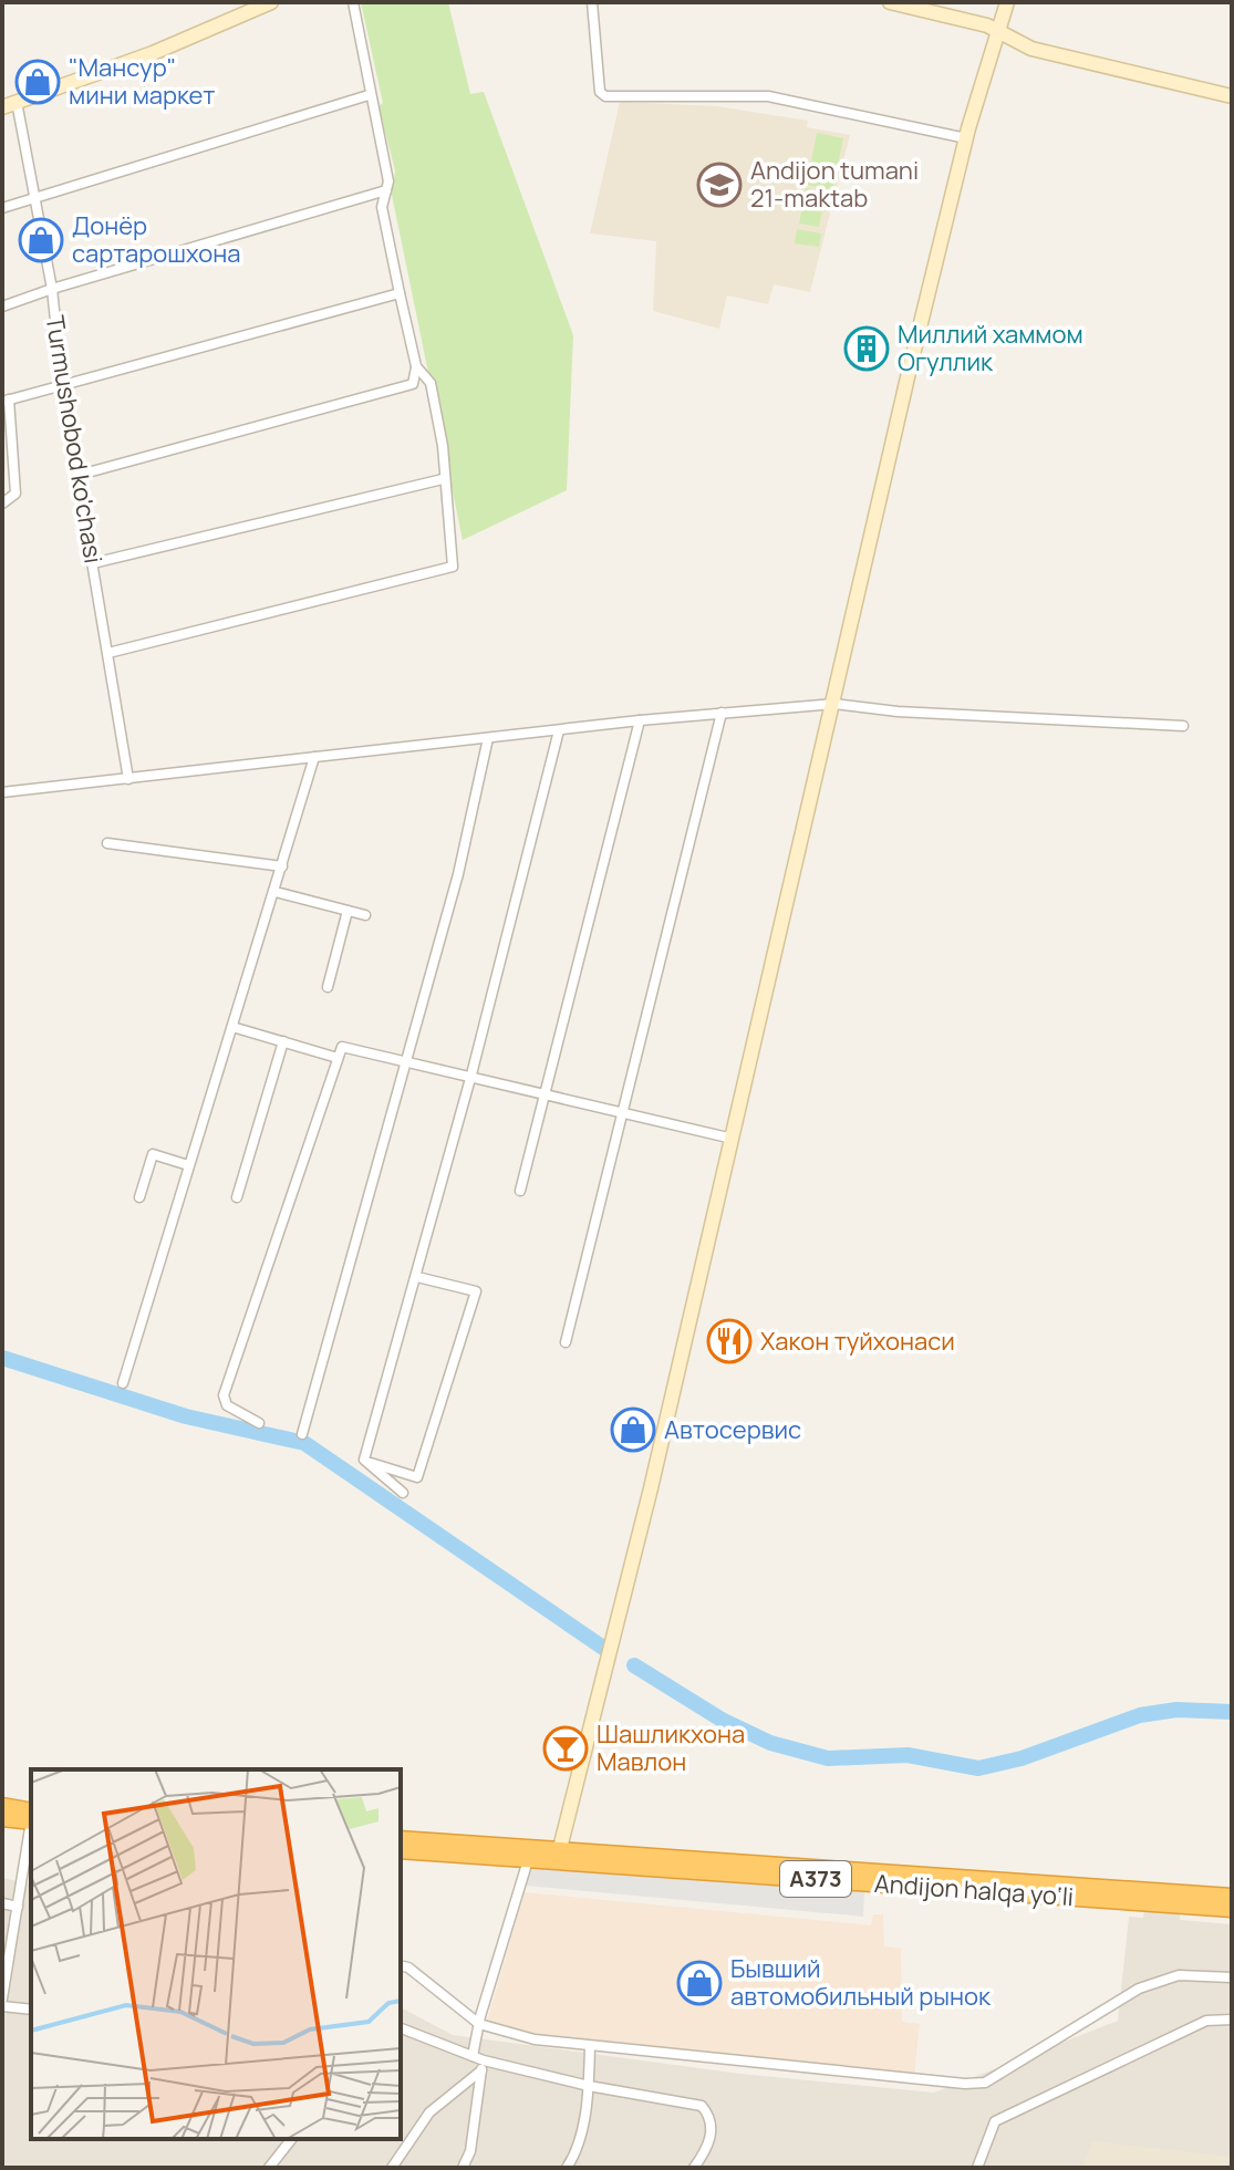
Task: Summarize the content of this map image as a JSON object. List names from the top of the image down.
{
  "streets": {
    "highway": ["A373", "Andijon halqa yo‘li"],
    "street": ["Turmushobod ko'chasi"]
  },
  "places": {
    "shop": [
      "\"Мансур\" мини маркет",
      "Донёр сартарошхона",
      "Автосервис",
      "Бывший автомобильный рынок"
    ],
    "school or university": ["Andijon tumani 21-maktab"],
    "building": ["Миллий хаммом Огуллик"],
    "restaurant": ["Хакон туйхонаси"],
    "bar": ["Шашликхона Мавлон"]
  }
}
